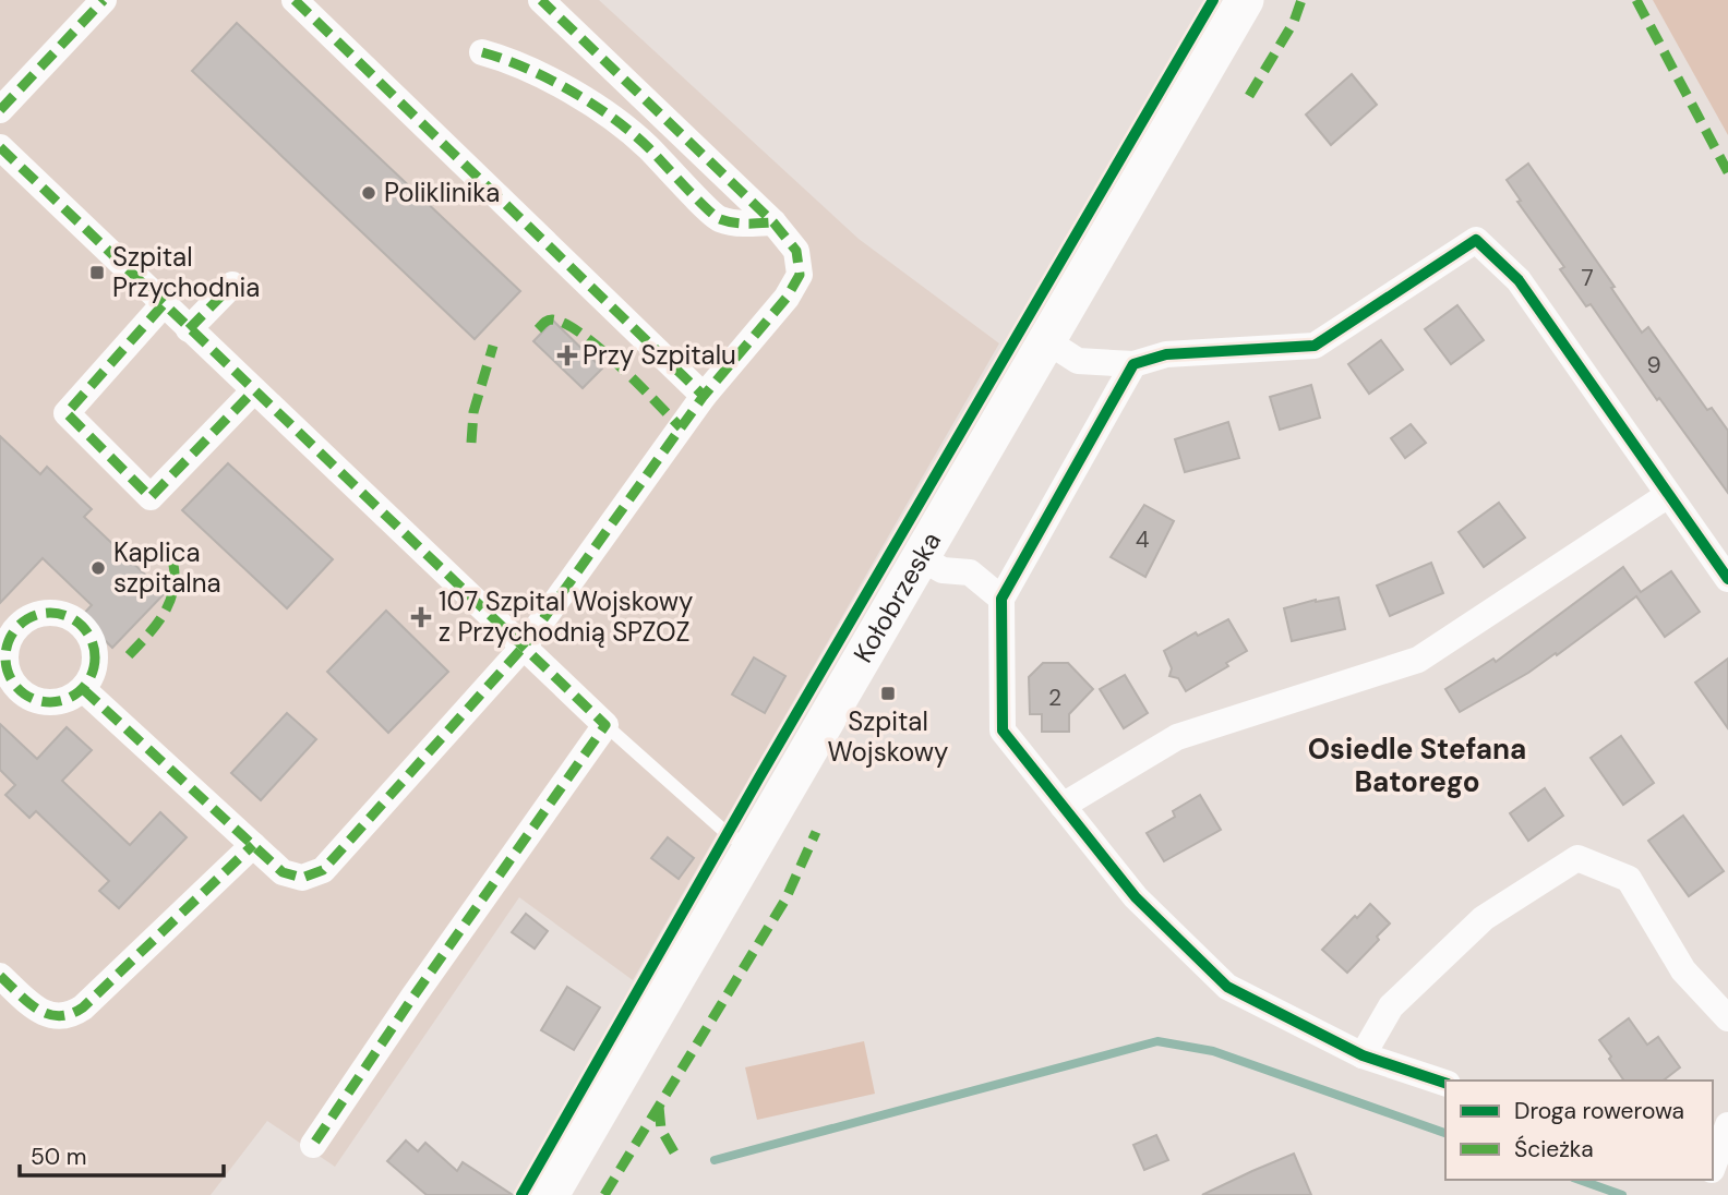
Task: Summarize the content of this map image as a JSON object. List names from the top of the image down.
{
  "streets": {
    "main road": ["Kołobrzeska"]
  },
  "districts": ["Osiedle Stefana Batorego"],
  "places": {
    "other": ["Poliklinika", "Kaplica szpitalna"],
    "transit": ["Szpital Przychodnia", "Szpital Wojskowy"],
    "health": ["Przy Szpitalu", "107 Szpital Wojskowy z Przychodnią SPZOZ"]
  },
  "house_numbers": [
    "7",
    "9",
    "4",
    "2"
  ],
  "legend": ["Droga rowerowa", "Ścieżka"],
  "scale_bar": "50 m"
}
